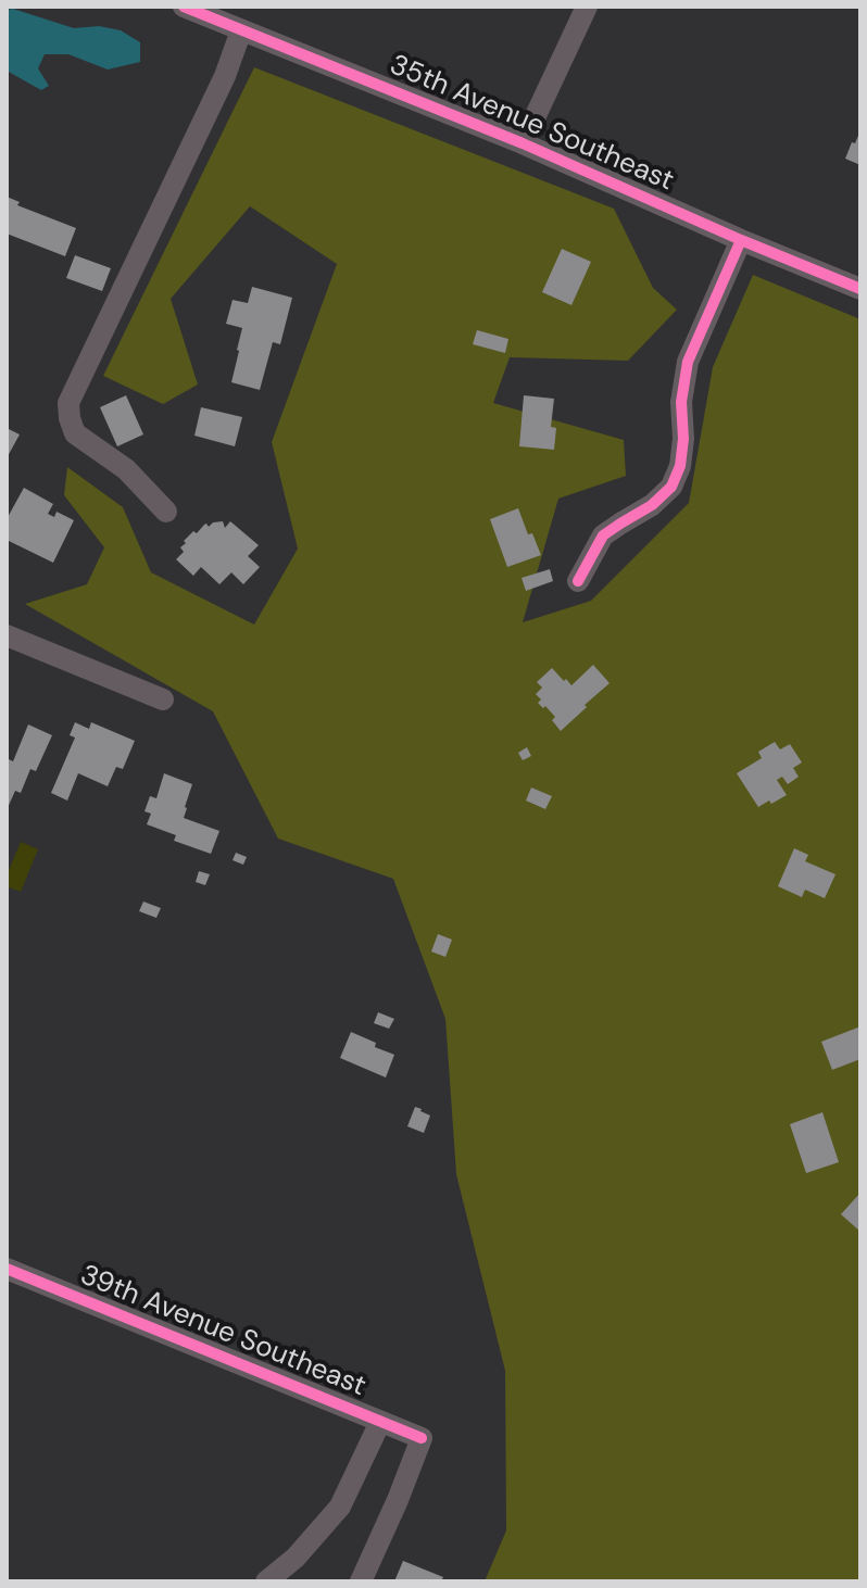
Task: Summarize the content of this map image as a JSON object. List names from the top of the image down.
{
  "streets": {
    "street": ["35th Avenue Southeast", "39th Avenue Southeast"]
  }
}
